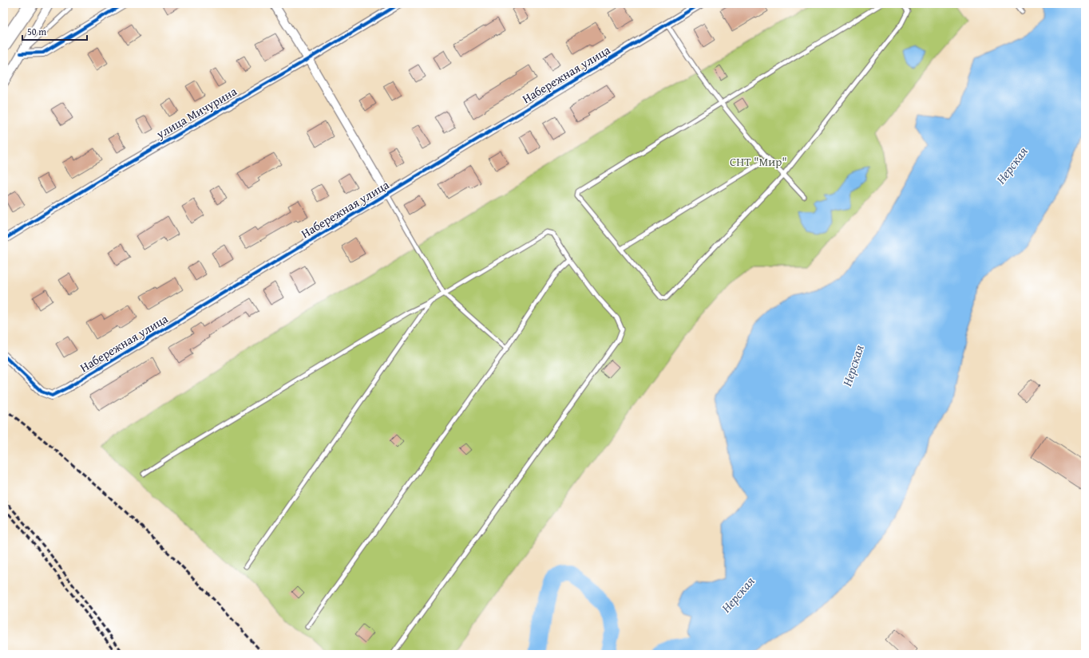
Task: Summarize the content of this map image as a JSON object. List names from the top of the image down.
{
  "streets": {
    "street": ["Набережная улица", "улица Мичурина"]
  },
  "water": ["Нерская"],
  "parks": ["СНТ \"Мир\""],
  "scale_bar": "50 m"
}
